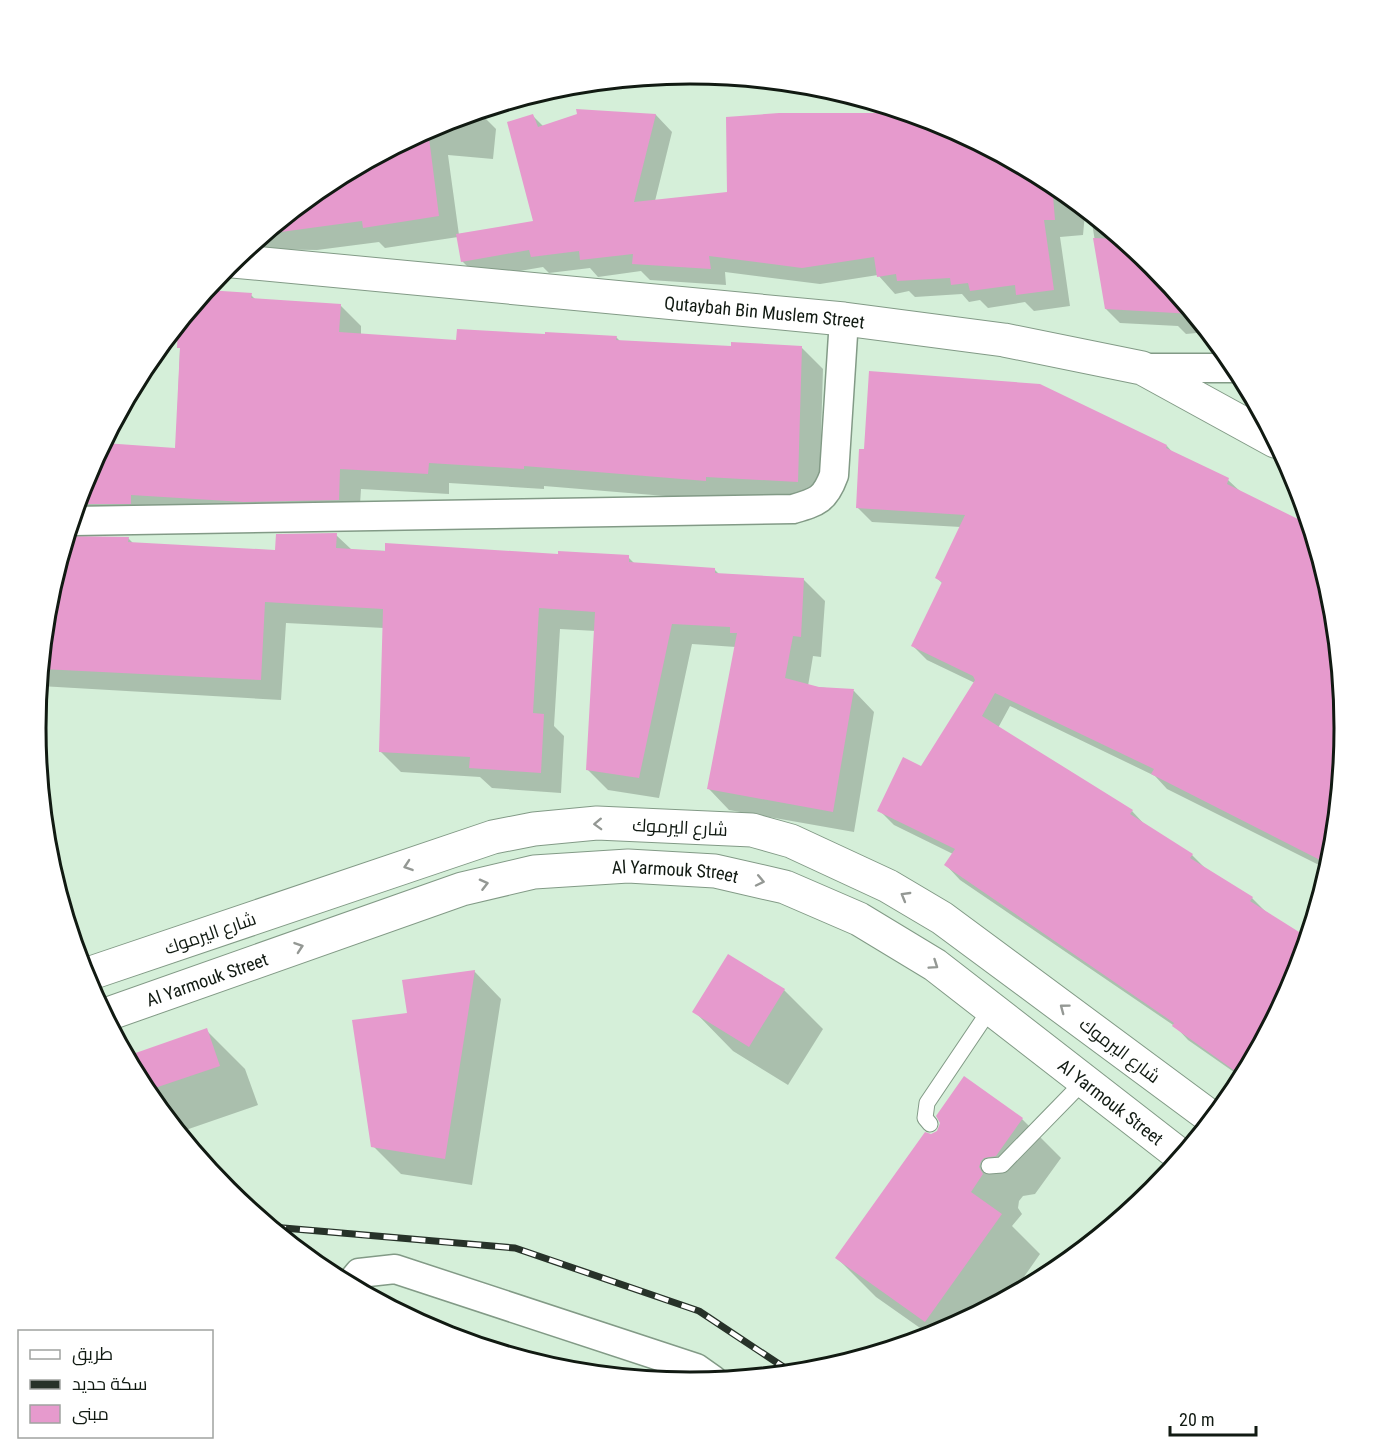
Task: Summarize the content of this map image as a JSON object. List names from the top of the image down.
{
  "streets": {
    "main road": ["Qutaybah Bin Muslem Street", "شارع اليرموك", "Al Yarmouk Street"]
  },
  "one_way": ["شارع اليرموك", "Al Yarmouk Street"],
  "legend": ["طريق", "سكة حديد", "مبنى"],
  "scale_bar": "20 m"
}
